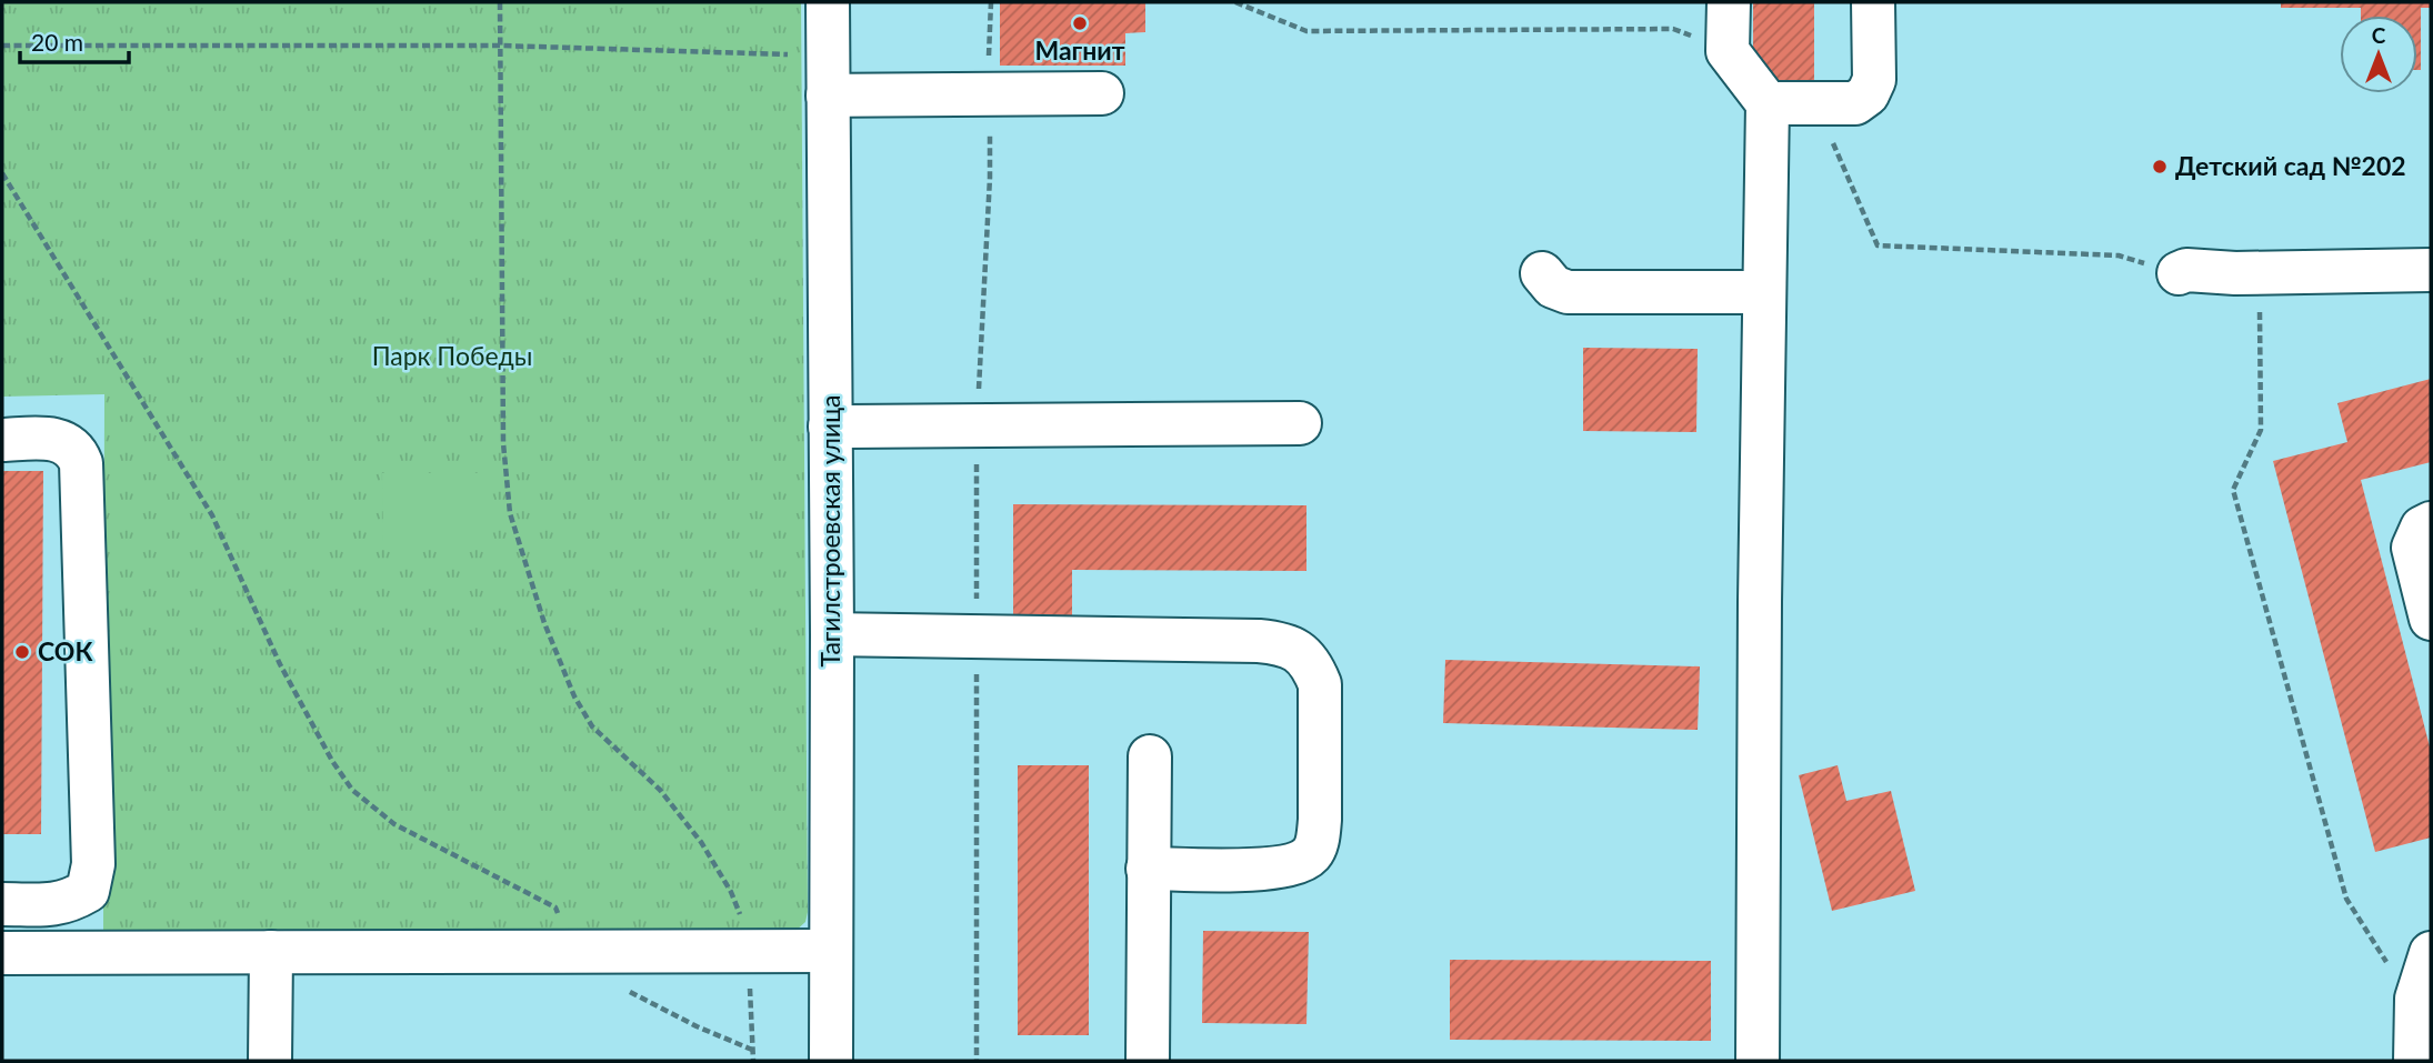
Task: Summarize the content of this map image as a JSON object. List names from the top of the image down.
{
  "streets": {
    "street": ["Тагилстроевская улица"]
  },
  "parks": ["Парк Победы"],
  "places": ["Магнит", "Детский сад №202", "СОК"],
  "scale_bar": "20 m",
  "north": "top"
}
